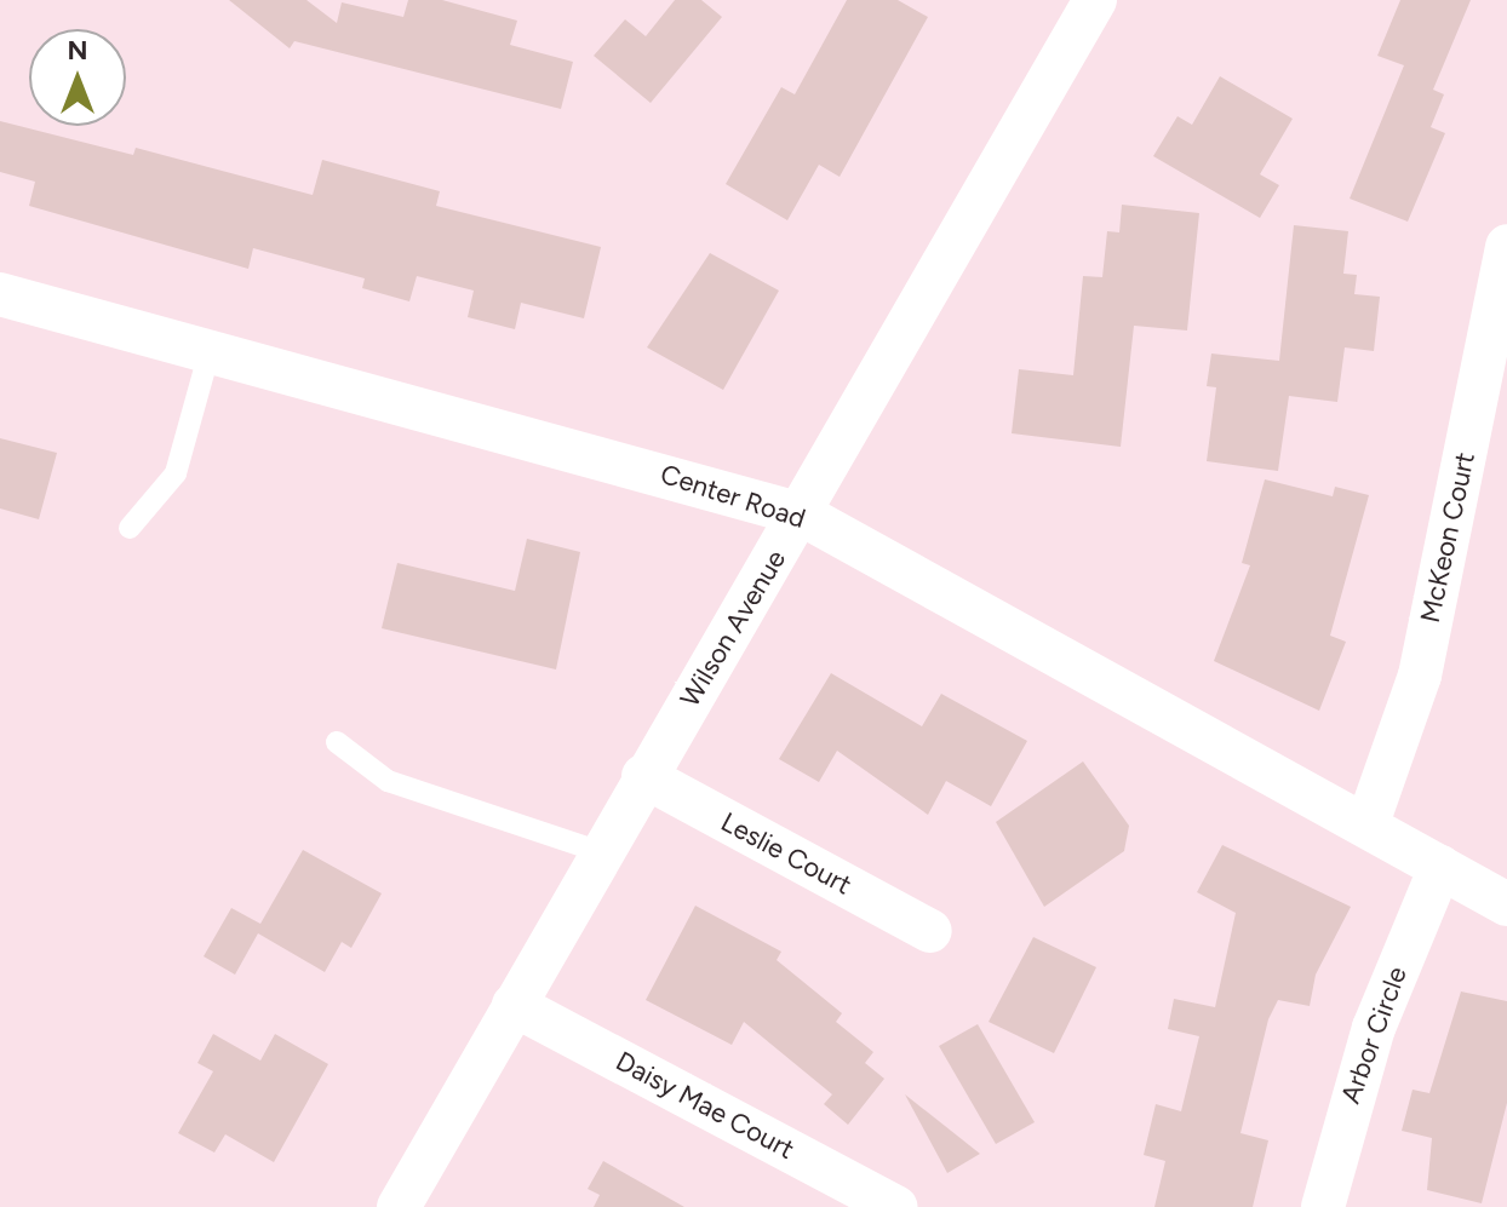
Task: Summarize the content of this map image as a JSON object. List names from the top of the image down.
{
  "streets": {
    "street": [
      "Center Road",
      "McKeon Court",
      "Wilson Avenue",
      "Leslie Court",
      "Arbor Circle",
      "Daisy Mae Court"
    ]
  },
  "crossings": [
    ["Center Road", "McKeon Court"],
    ["Center Road", "Wilson Avenue"],
    ["Center Road", "Arbor Circle"],
    ["Wilson Avenue", "Leslie Court"],
    ["Wilson Avenue", "Daisy Mae Court"]
  ],
  "north": "top"
}
